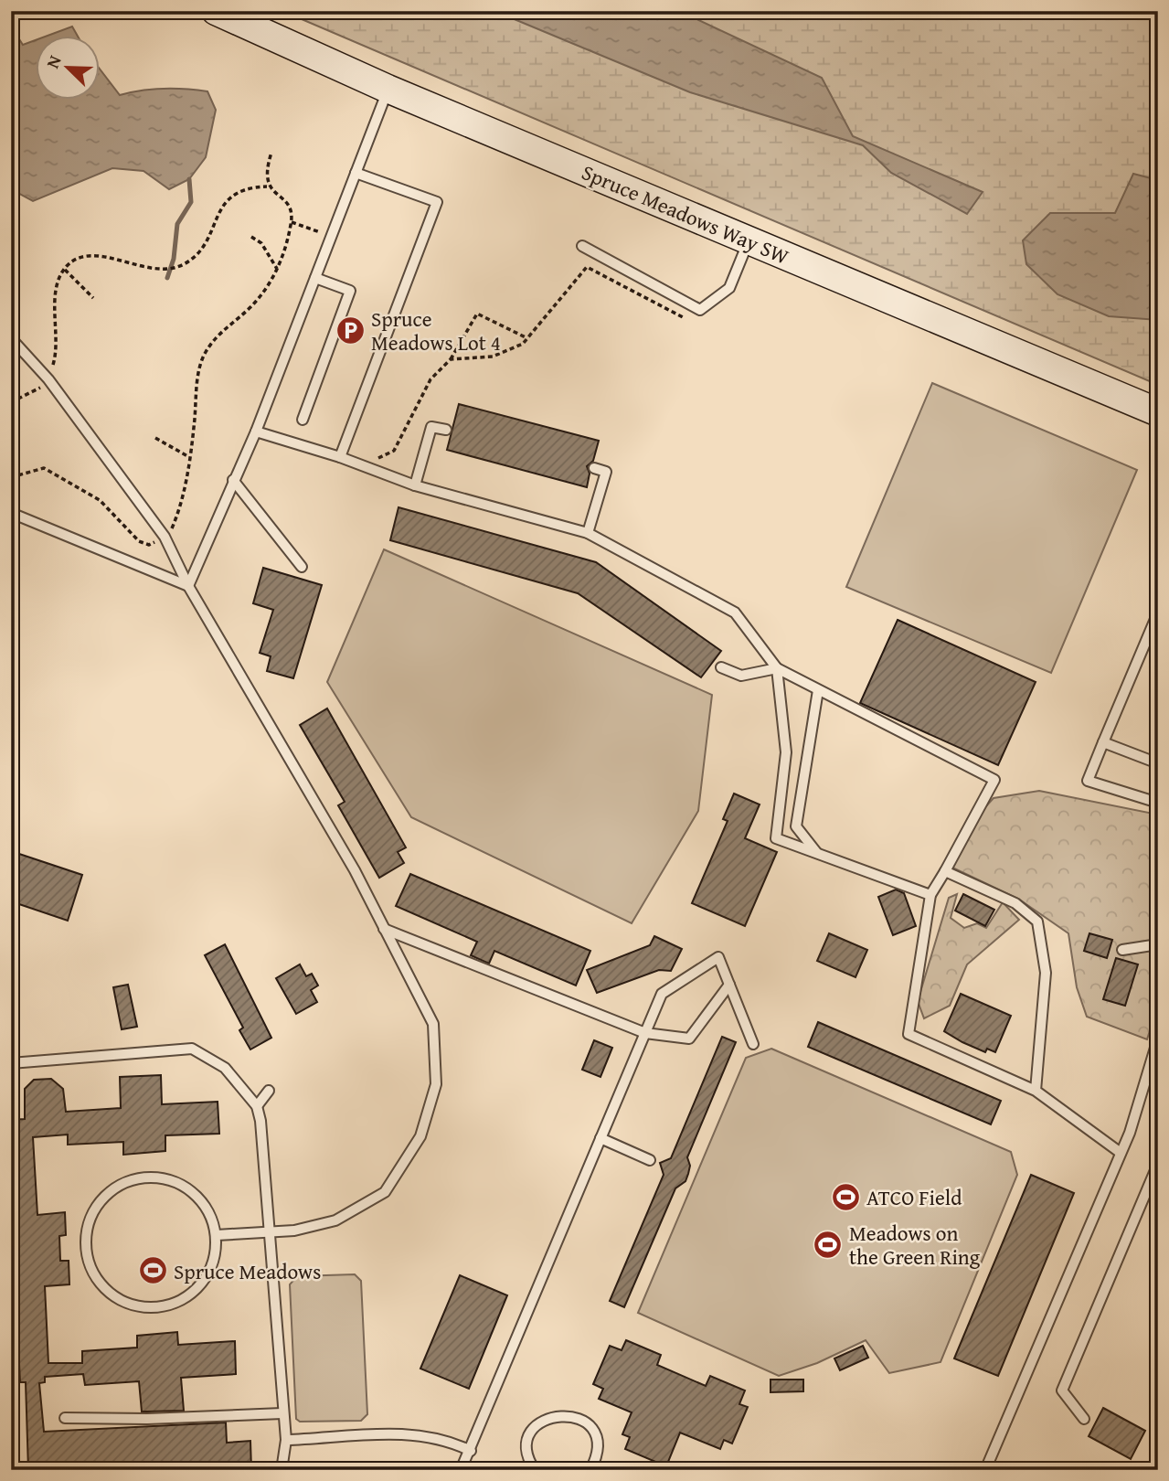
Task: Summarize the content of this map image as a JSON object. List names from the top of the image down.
{
  "streets": {
    "main road": ["Spruce Meadows Way SW"]
  },
  "places": {
    "parking": ["Spruce Meadows Lot 4"],
    "sports": ["ATCO Field", "Meadows on the Green Ring", "Spruce Meadows"]
  },
  "north": "top left"
}
